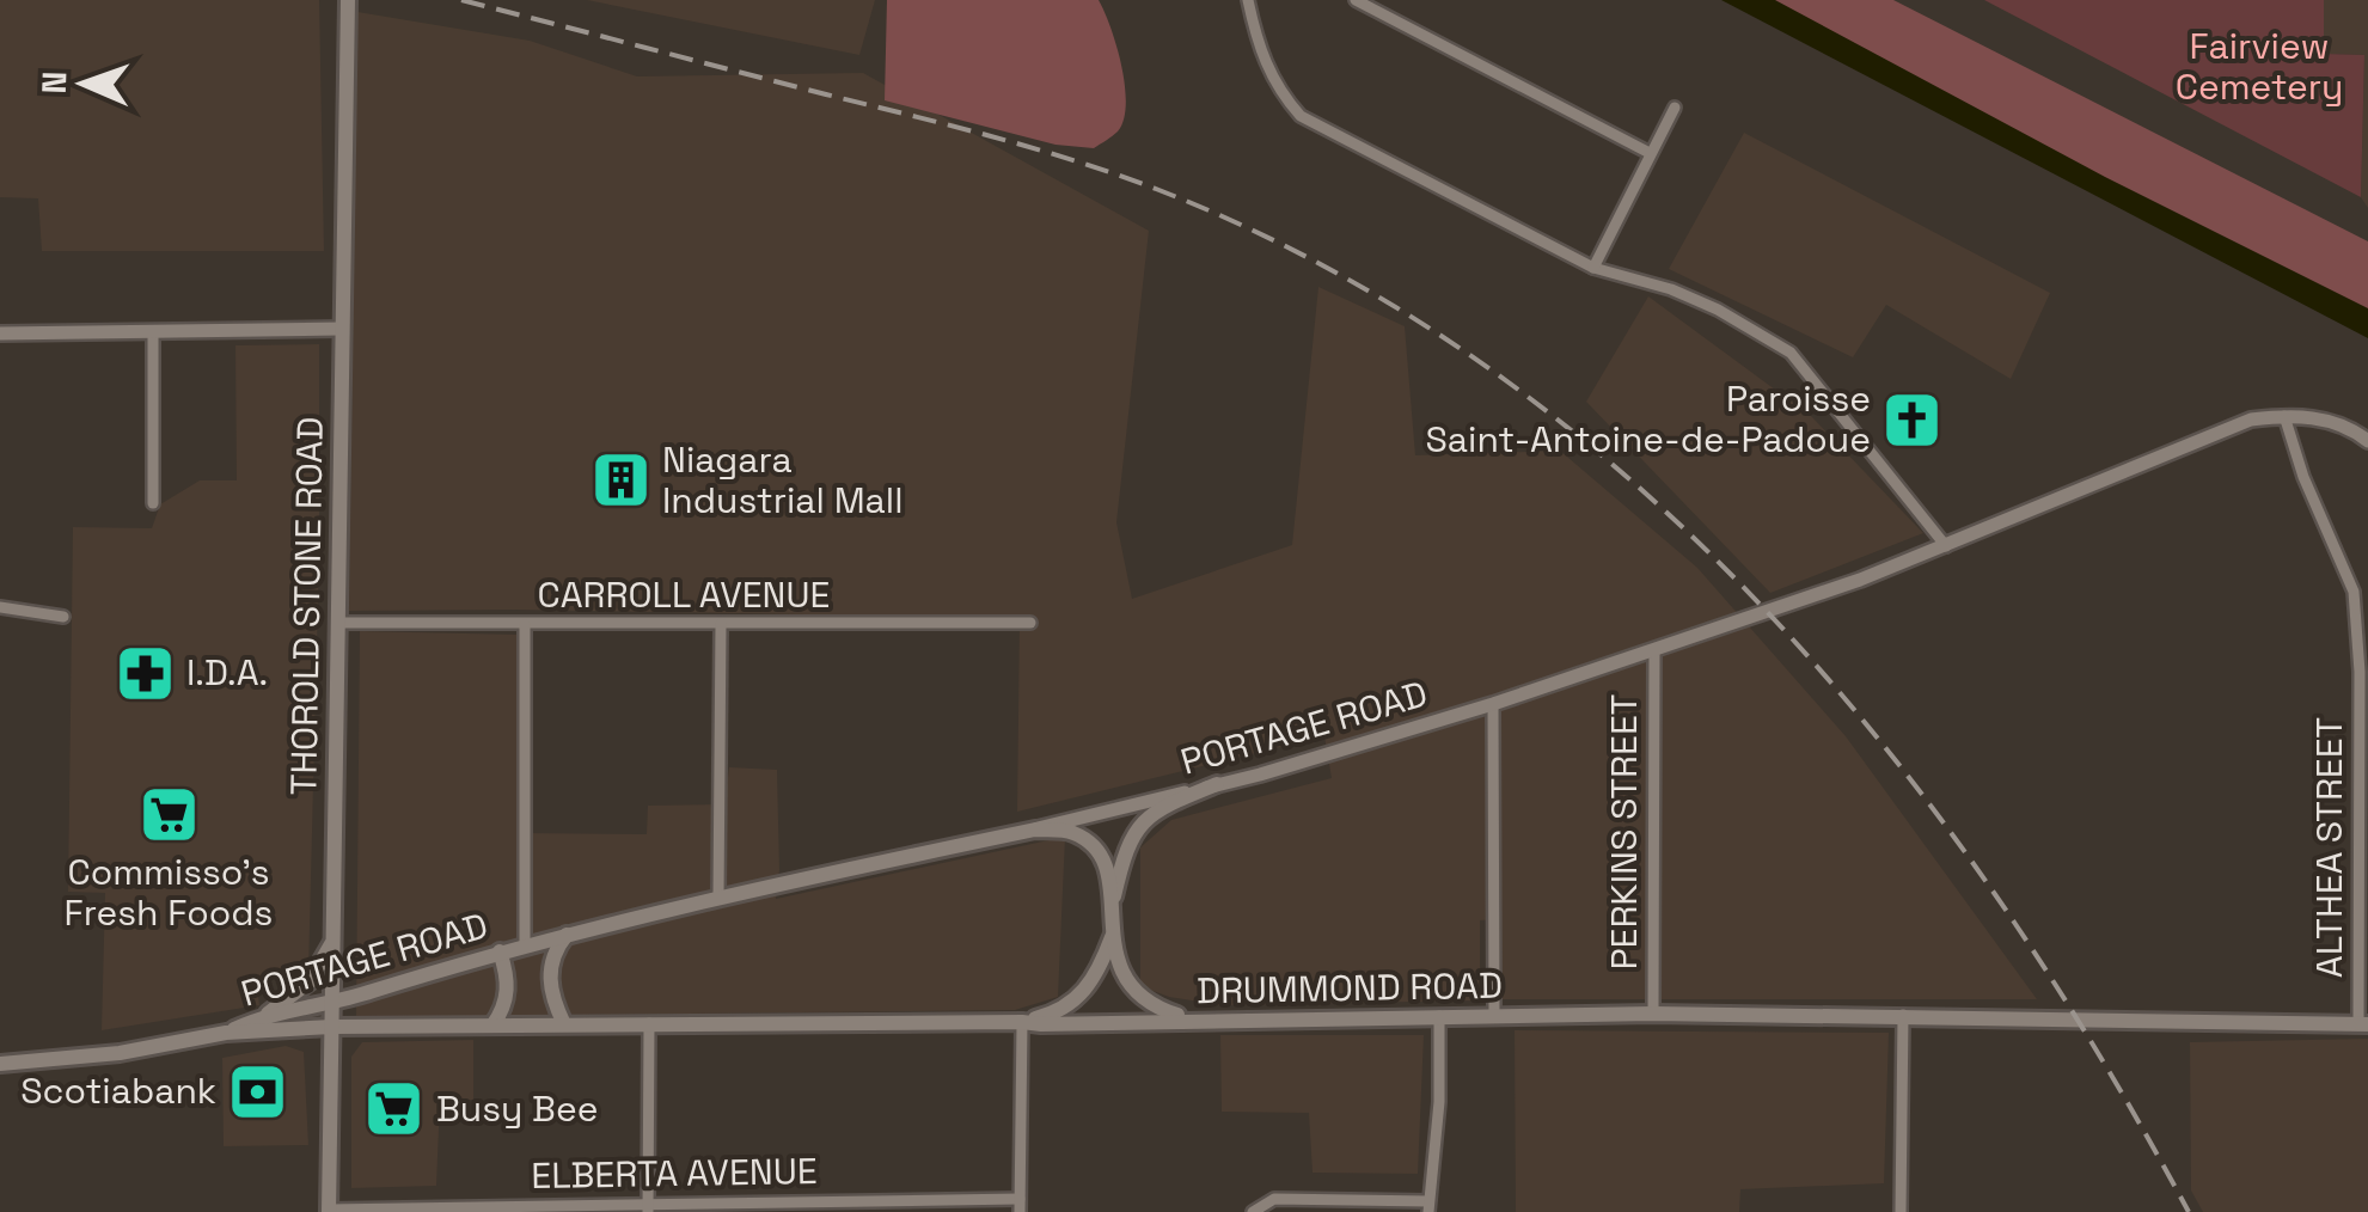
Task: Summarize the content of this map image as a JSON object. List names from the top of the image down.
{
  "streets": {
    "main road": ["THOROLD STONE ROAD", "PORTAGE ROAD", "DRUMMOND ROAD"],
    "street": [
      "CARROLL AVENUE",
      "PERKINS STREET",
      "ALTHEA STREET",
      "ELBERTA AVENUE"
    ]
  },
  "crossings": [
    ["CARROLL AVENUE", "THOROLD STONE ROAD"],
    ["THOROLD STONE ROAD", "PORTAGE ROAD"],
    ["THOROLD STONE ROAD", "DRUMMOND ROAD"],
    ["THOROLD STONE ROAD", "ELBERTA AVENUE"],
    ["PORTAGE ROAD", "PERKINS STREET"],
    ["PORTAGE ROAD", "ALTHEA STREET"],
    ["PORTAGE ROAD", "DRUMMOND ROAD"],
    ["PERKINS STREET", "DRUMMOND ROAD"],
    ["ALTHEA STREET", "DRUMMOND ROAD"]
  ],
  "parks": ["Fairview Cemetery"],
  "places": {
    "church": ["Paroisse Saint-Antoine-de-Padoue"],
    "building": ["Niagara Industrial Mall"],
    "pharmacy": ["I.D.A."],
    "supermarket": ["Commisso's Fresh Foods", "Busy Bee"],
    "bank": ["Scotiabank"]
  },
  "north": "left"
}
